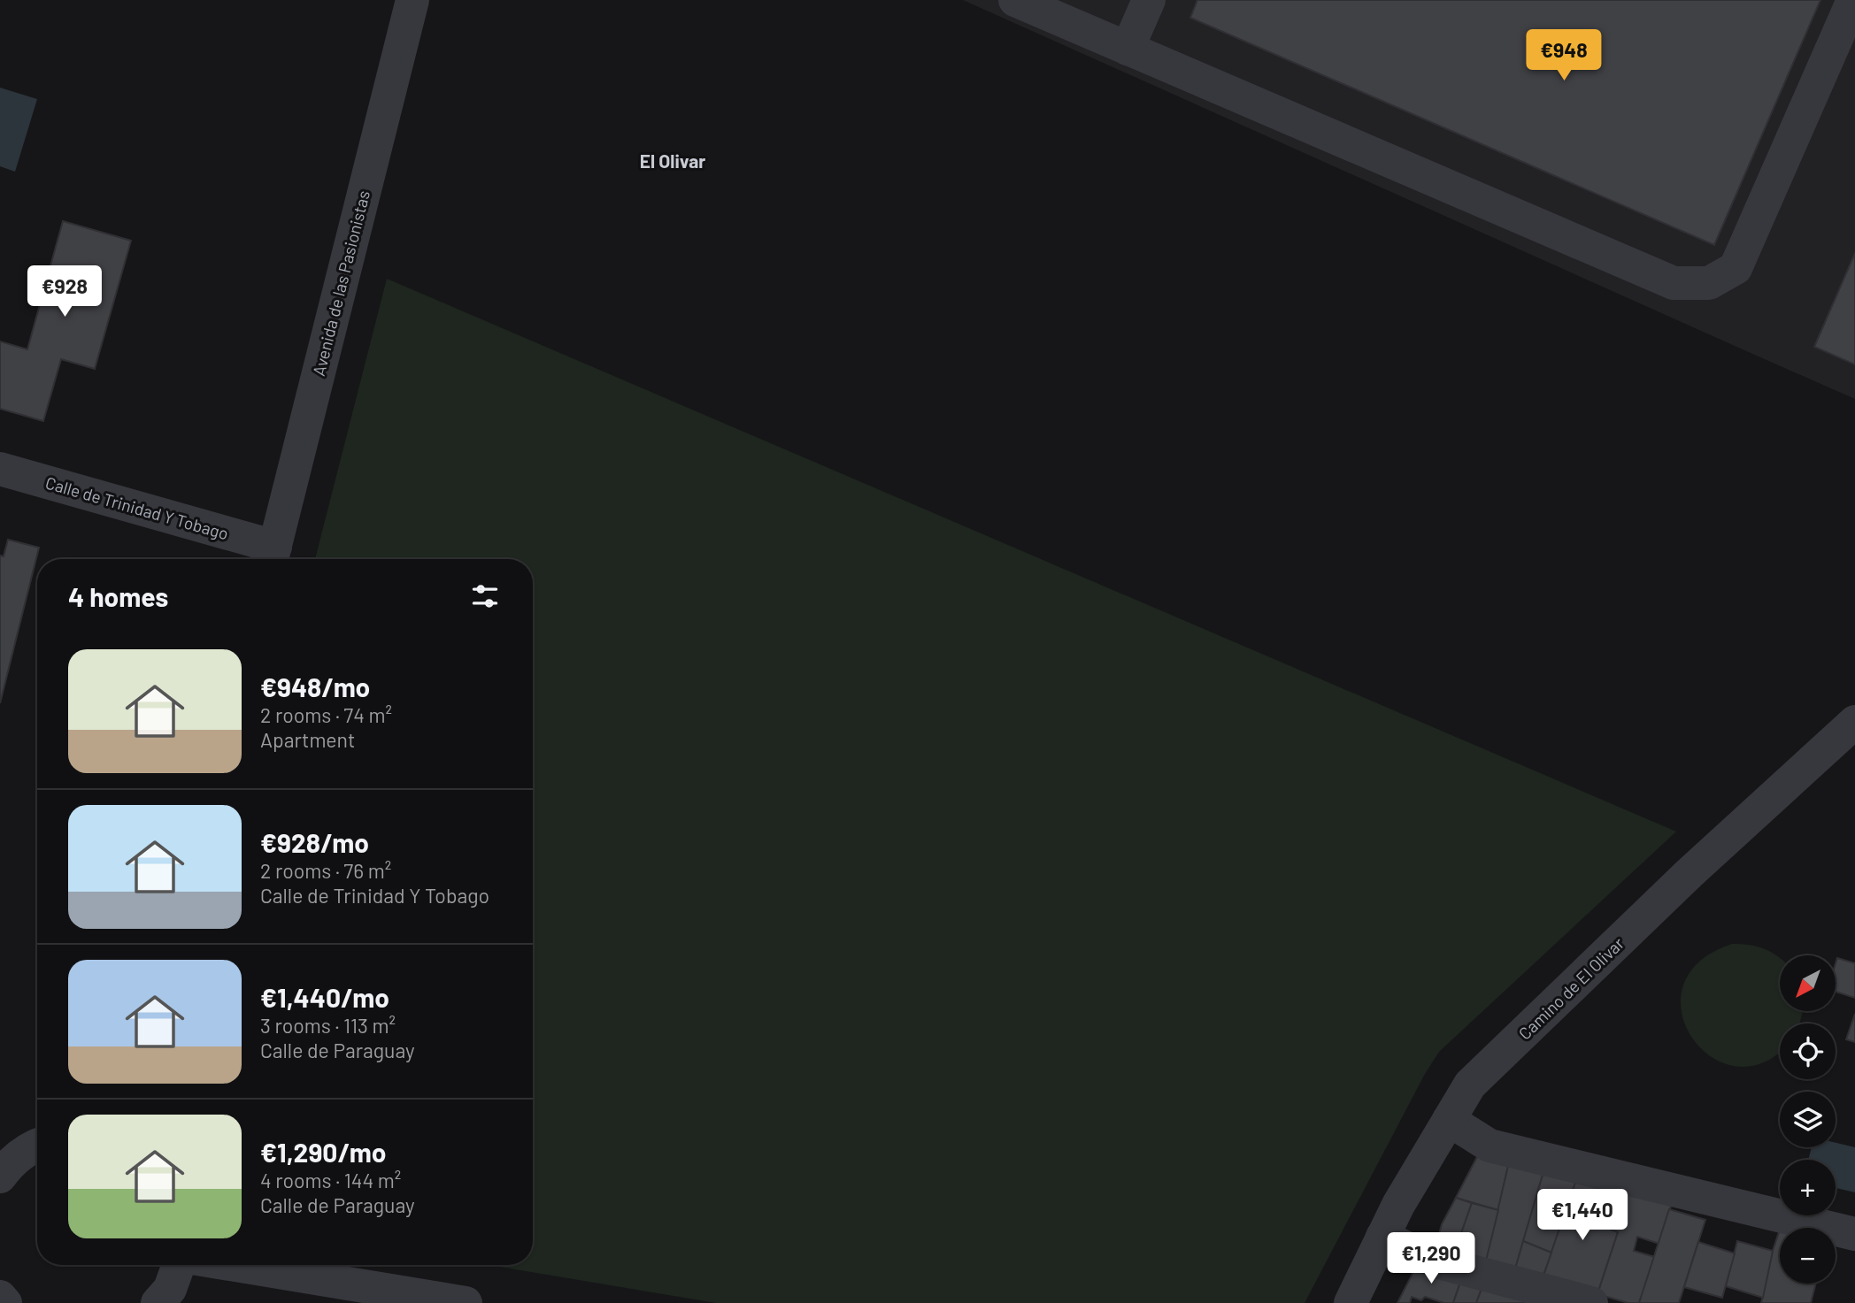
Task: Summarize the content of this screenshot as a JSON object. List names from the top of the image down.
{
  "streets": {
    "street": ["Avenida de las Pasionistas", "Calle de Trinidad Y Tobago", "Camino de El Olivar"]
  },
  "crossings": [
    ["Avenida de las Pasionistas", "Calle de Trinidad Y Tobago"]
  ],
  "districts": ["El Olivar"],
  "north": "bottom left",
  "page": {
    "price": [
      "€948",
      "€928",
      "€1,440",
      "€1,290"
    ],
    "heading": "4 homes",
    "list": [
      {
        "name": "€948/mo",
        "note": "2 rooms · 74 m² · Apartment"
      },
      {
        "name": "€928/mo",
        "note": "2 rooms · 76 m² · Calle de Trinidad Y Tobago"
      },
      {
        "name": "€1,440/mo",
        "note": "3 rooms · 113 m² · Calle de Paraguay"
      },
      {
        "name": "€1,290/mo",
        "note": "4 rooms · 144 m² · Calle de Paraguay"
      }
    ],
    "map_buttons": ["+", "−"]
  }
}
